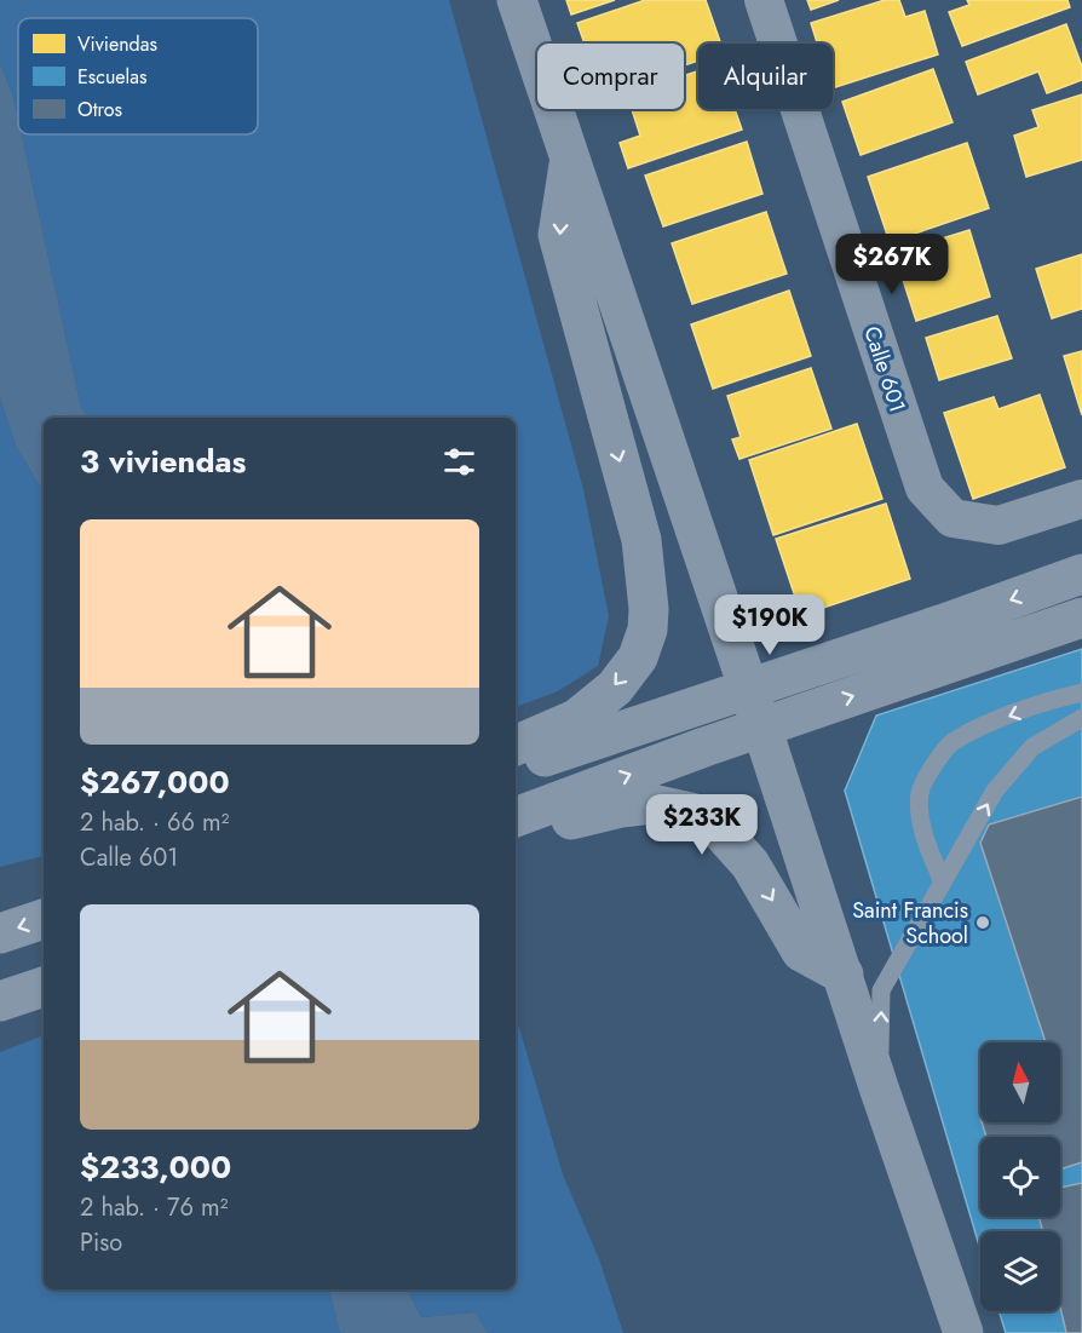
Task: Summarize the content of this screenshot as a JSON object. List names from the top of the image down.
{
  "streets": {
    "street": ["Calle 601"]
  },
  "places": ["Saint Francis School"],
  "legend": ["Viviendas", "Escuelas", "Otros"],
  "north": "top",
  "page": {
    "chip": ["Comprar", "Alquilar"],
    "price": ["$267K", "$190K", "$233K"],
    "heading": "3 viviendas",
    "list": [
      {
        "name": "$267,000",
        "note": "2 hab. · 66 m² · Calle 601"
      },
      {
        "name": "$233,000",
        "note": "2 hab. · 76 m² · Piso"
      }
    ]
  }
}
